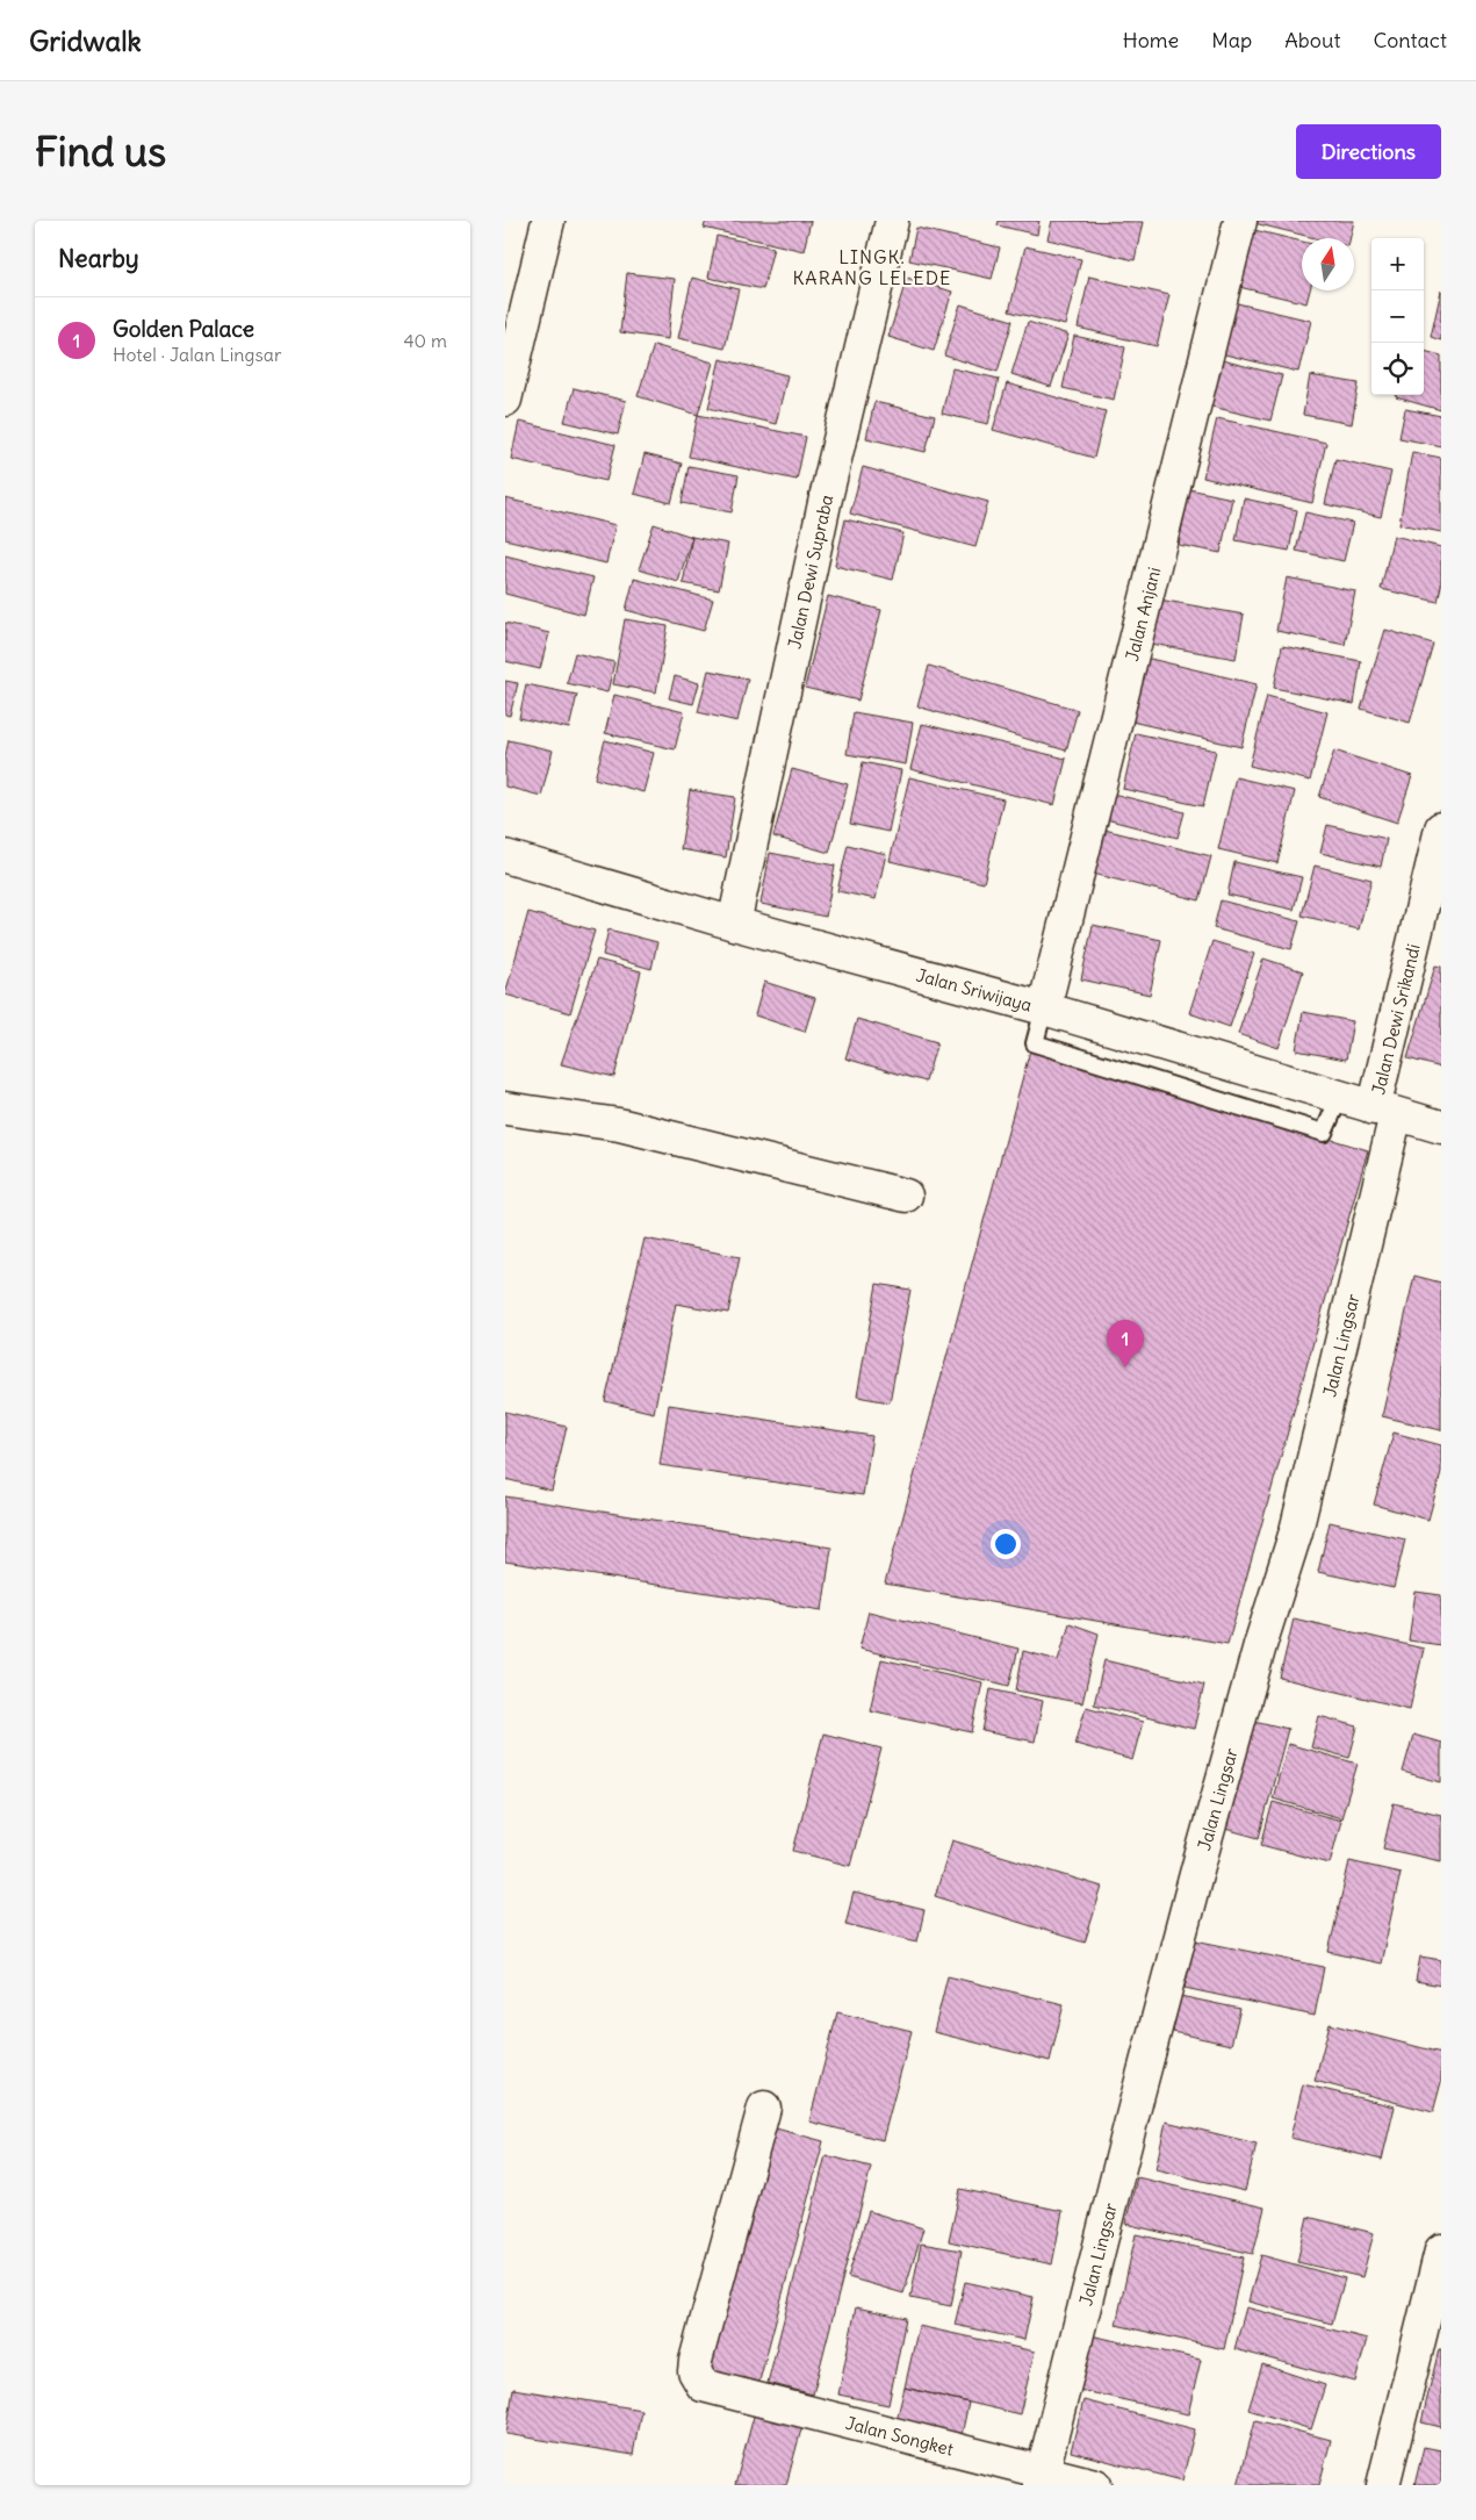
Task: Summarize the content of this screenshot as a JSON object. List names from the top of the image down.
{
  "streets": {
    "street": [
      "Jalan Dewi Supraba",
      "Jalan Anjani",
      "Jalan Sriwijaya",
      "Jalan Dewi Srikandi",
      "Jalan Lingsar",
      "Jalan Songket"
    ]
  },
  "crossings": [
    ["Jalan Dewi Supraba", "Jalan Sriwijaya"],
    ["Jalan Anjani", "Jalan Sriwijaya"],
    ["Jalan Sriwijaya", "Jalan Dewi Srikandi"],
    ["Jalan Sriwijaya", "Jalan Lingsar"],
    ["Jalan Dewi Srikandi", "Jalan Lingsar"],
    ["Jalan Lingsar", "Jalan Songket"]
  ],
  "districts": ["LINGK. KARANG LELEDE"],
  "north": "top",
  "page": {
    "header": "Gridwalk",
    "nav": [
      "Home",
      "Map",
      "About",
      "Contact"
    ],
    "buttons": "Directions",
    "title": "Find us",
    "heading": "Nearby",
    "map_buttons": ["+", "−"],
    "list": [
      {
        "mark": "1",
        "name": "Golden Palace",
        "note": "Hotel · Jalan Lingsar",
        "value": "40 m"
      }
    ],
    "pins": "1"
  }
}
